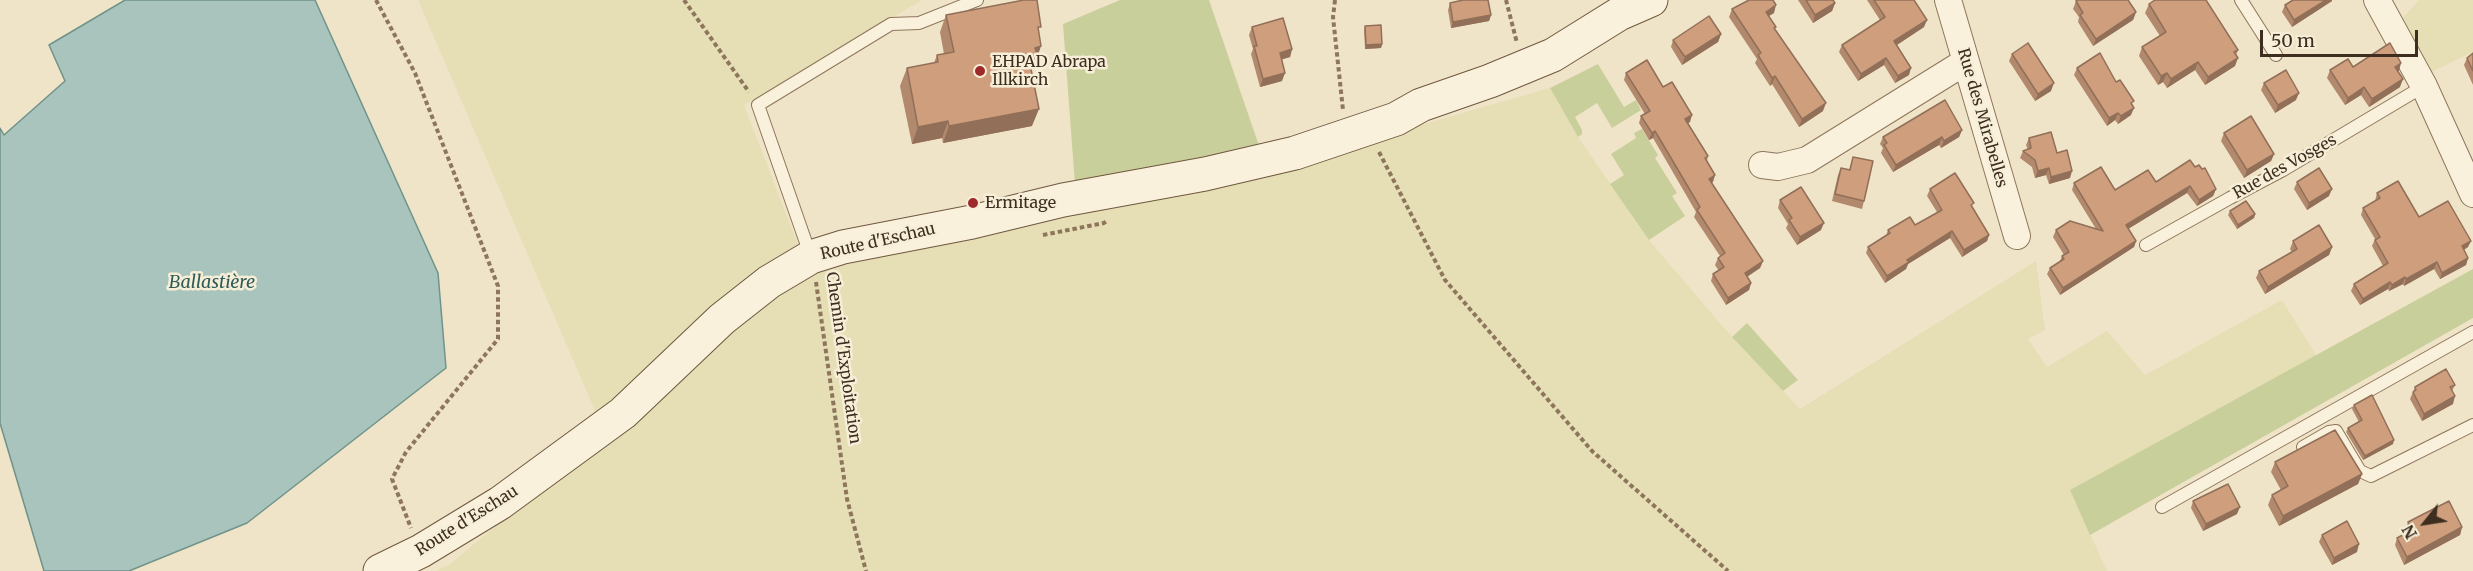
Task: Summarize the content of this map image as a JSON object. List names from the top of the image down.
{
  "streets": {
    "main road": ["Route d'Eschau"],
    "street": ["Rue des Mirabelles"],
    "lane": ["Rue des Vosges", "Chemin d'Exploitation"]
  },
  "crossings": [
    ["Route d'Eschau", "Chemin d'Exploitation"]
  ],
  "water": ["Ballastière"],
  "places": ["EHPAD Abrapa Illkirch", "Ermitage"],
  "scale_bar": "50 m",
  "north": "bottom left"
}
